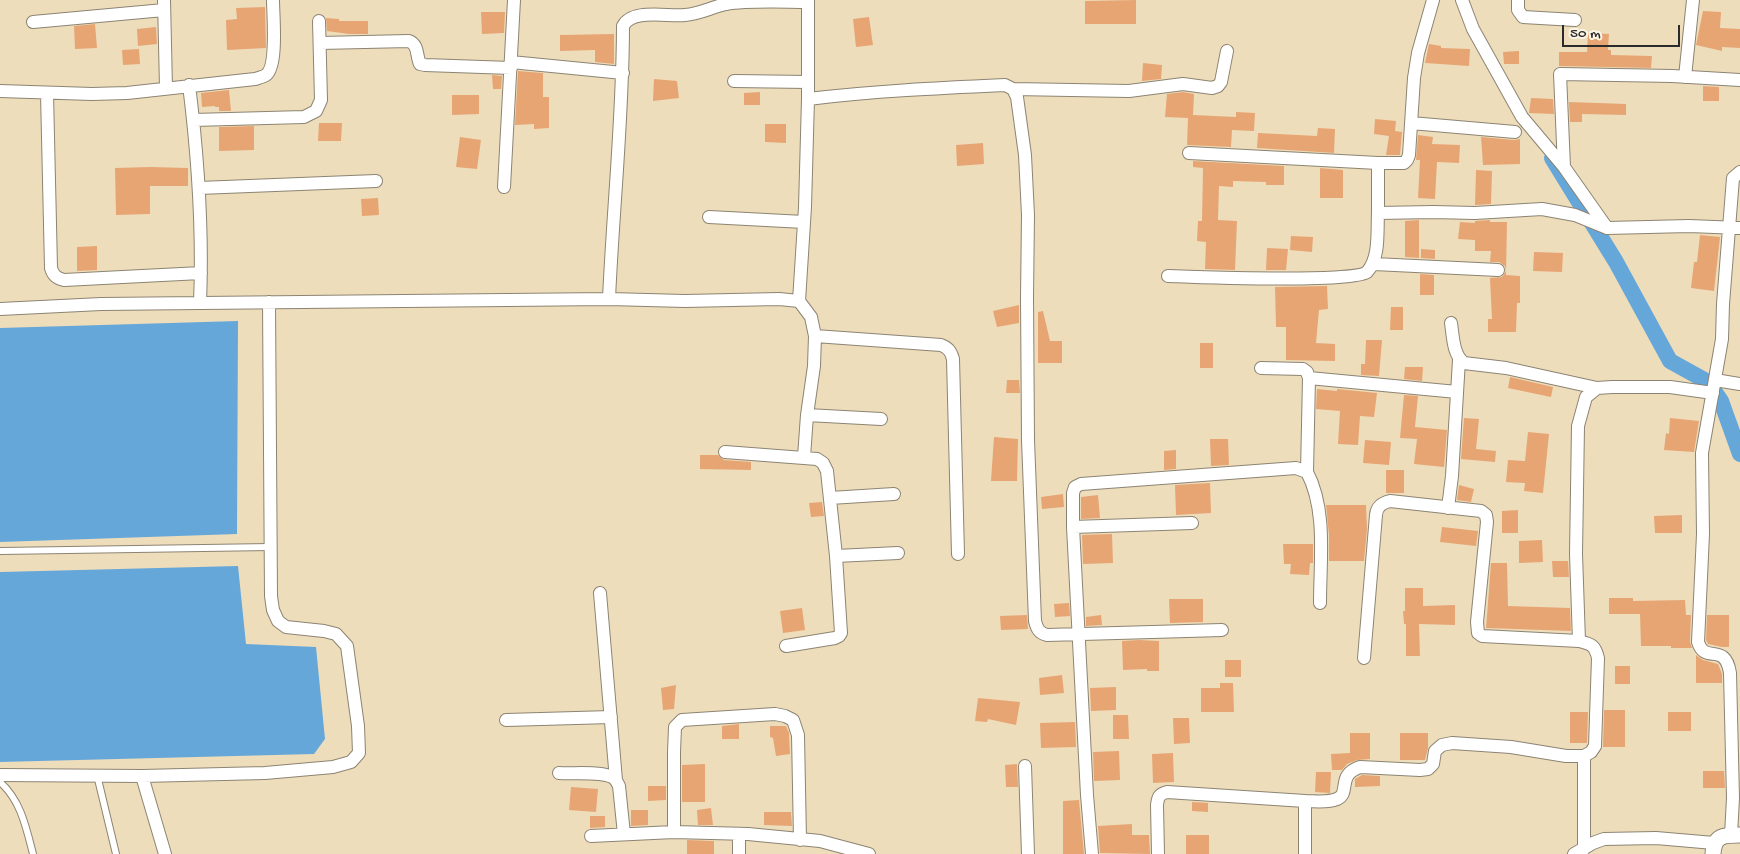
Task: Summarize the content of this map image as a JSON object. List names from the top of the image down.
{
  "scale_bar": "50 m"
}
